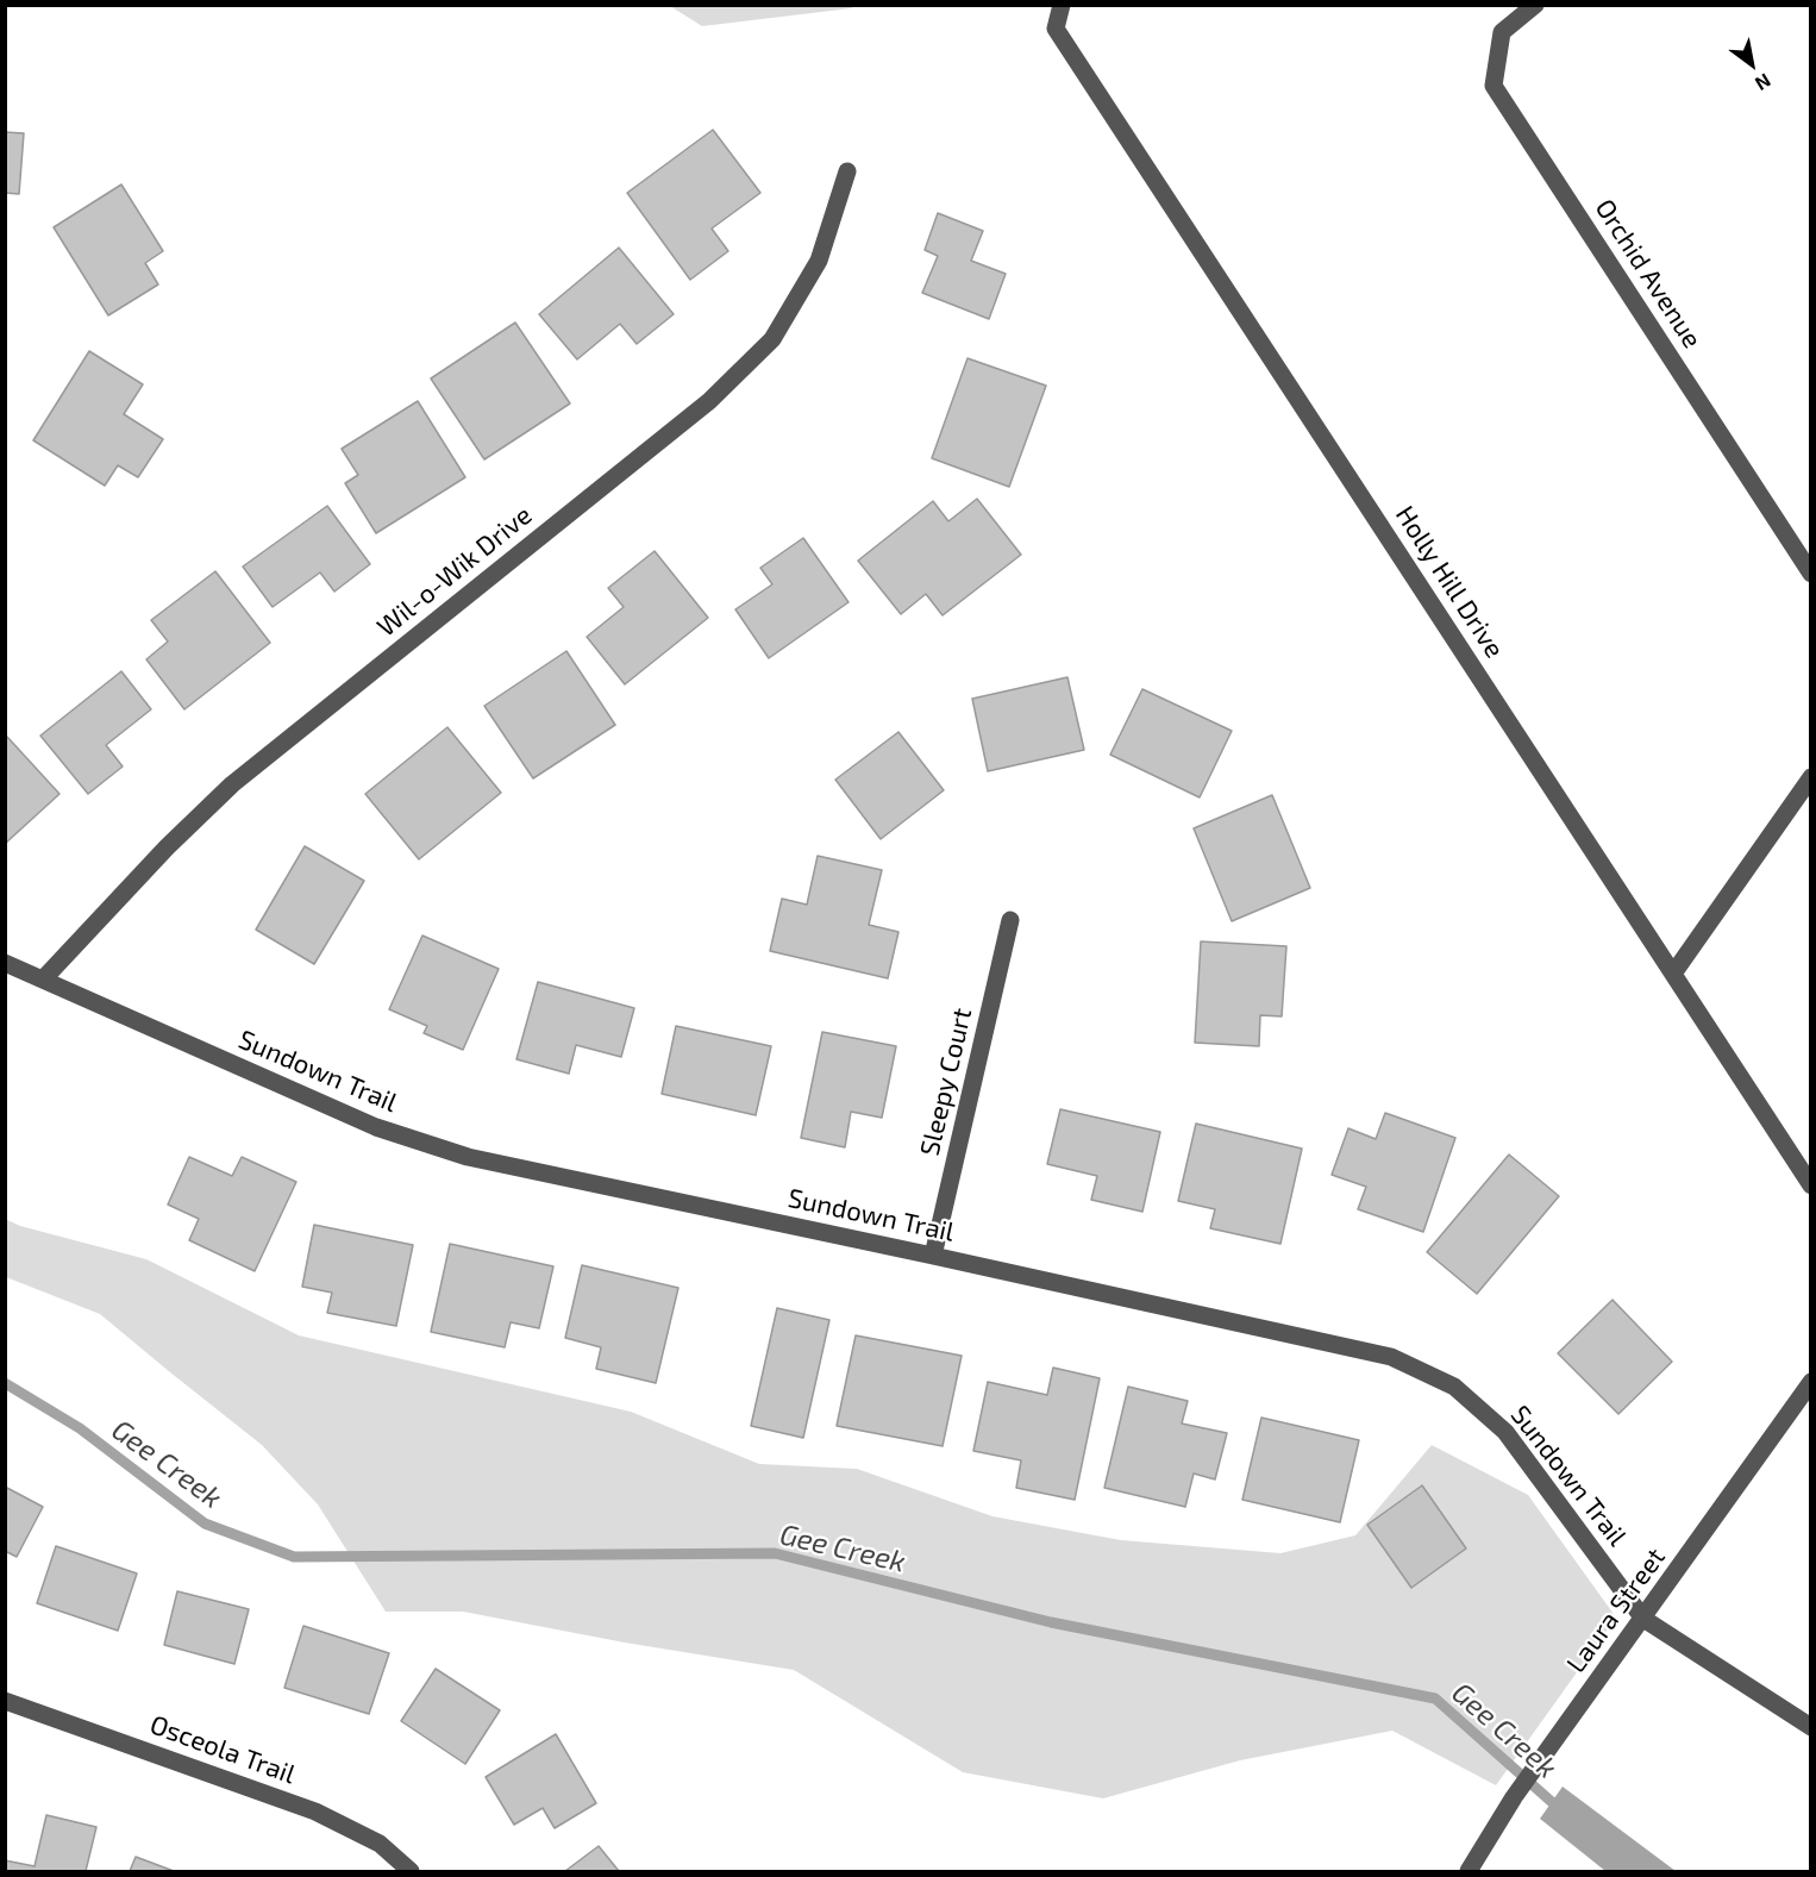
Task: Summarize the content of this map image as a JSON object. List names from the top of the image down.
{
  "streets": {
    "street": [
      "Orchid Avenue",
      "Wil-o-Wik Drive",
      "Holly Hill Drive",
      "Sundown Trail",
      "Sleepy Court",
      "Laura Street",
      "Osceola Trail"
    ]
  },
  "crossings": [
    ["Wil-o-Wik Drive", "Sundown Trail"],
    ["Sundown Trail", "Sleepy Court"],
    ["Sundown Trail", "Laura Street"]
  ],
  "water": ["Gee Creek"],
  "north": "bottom right"
}
